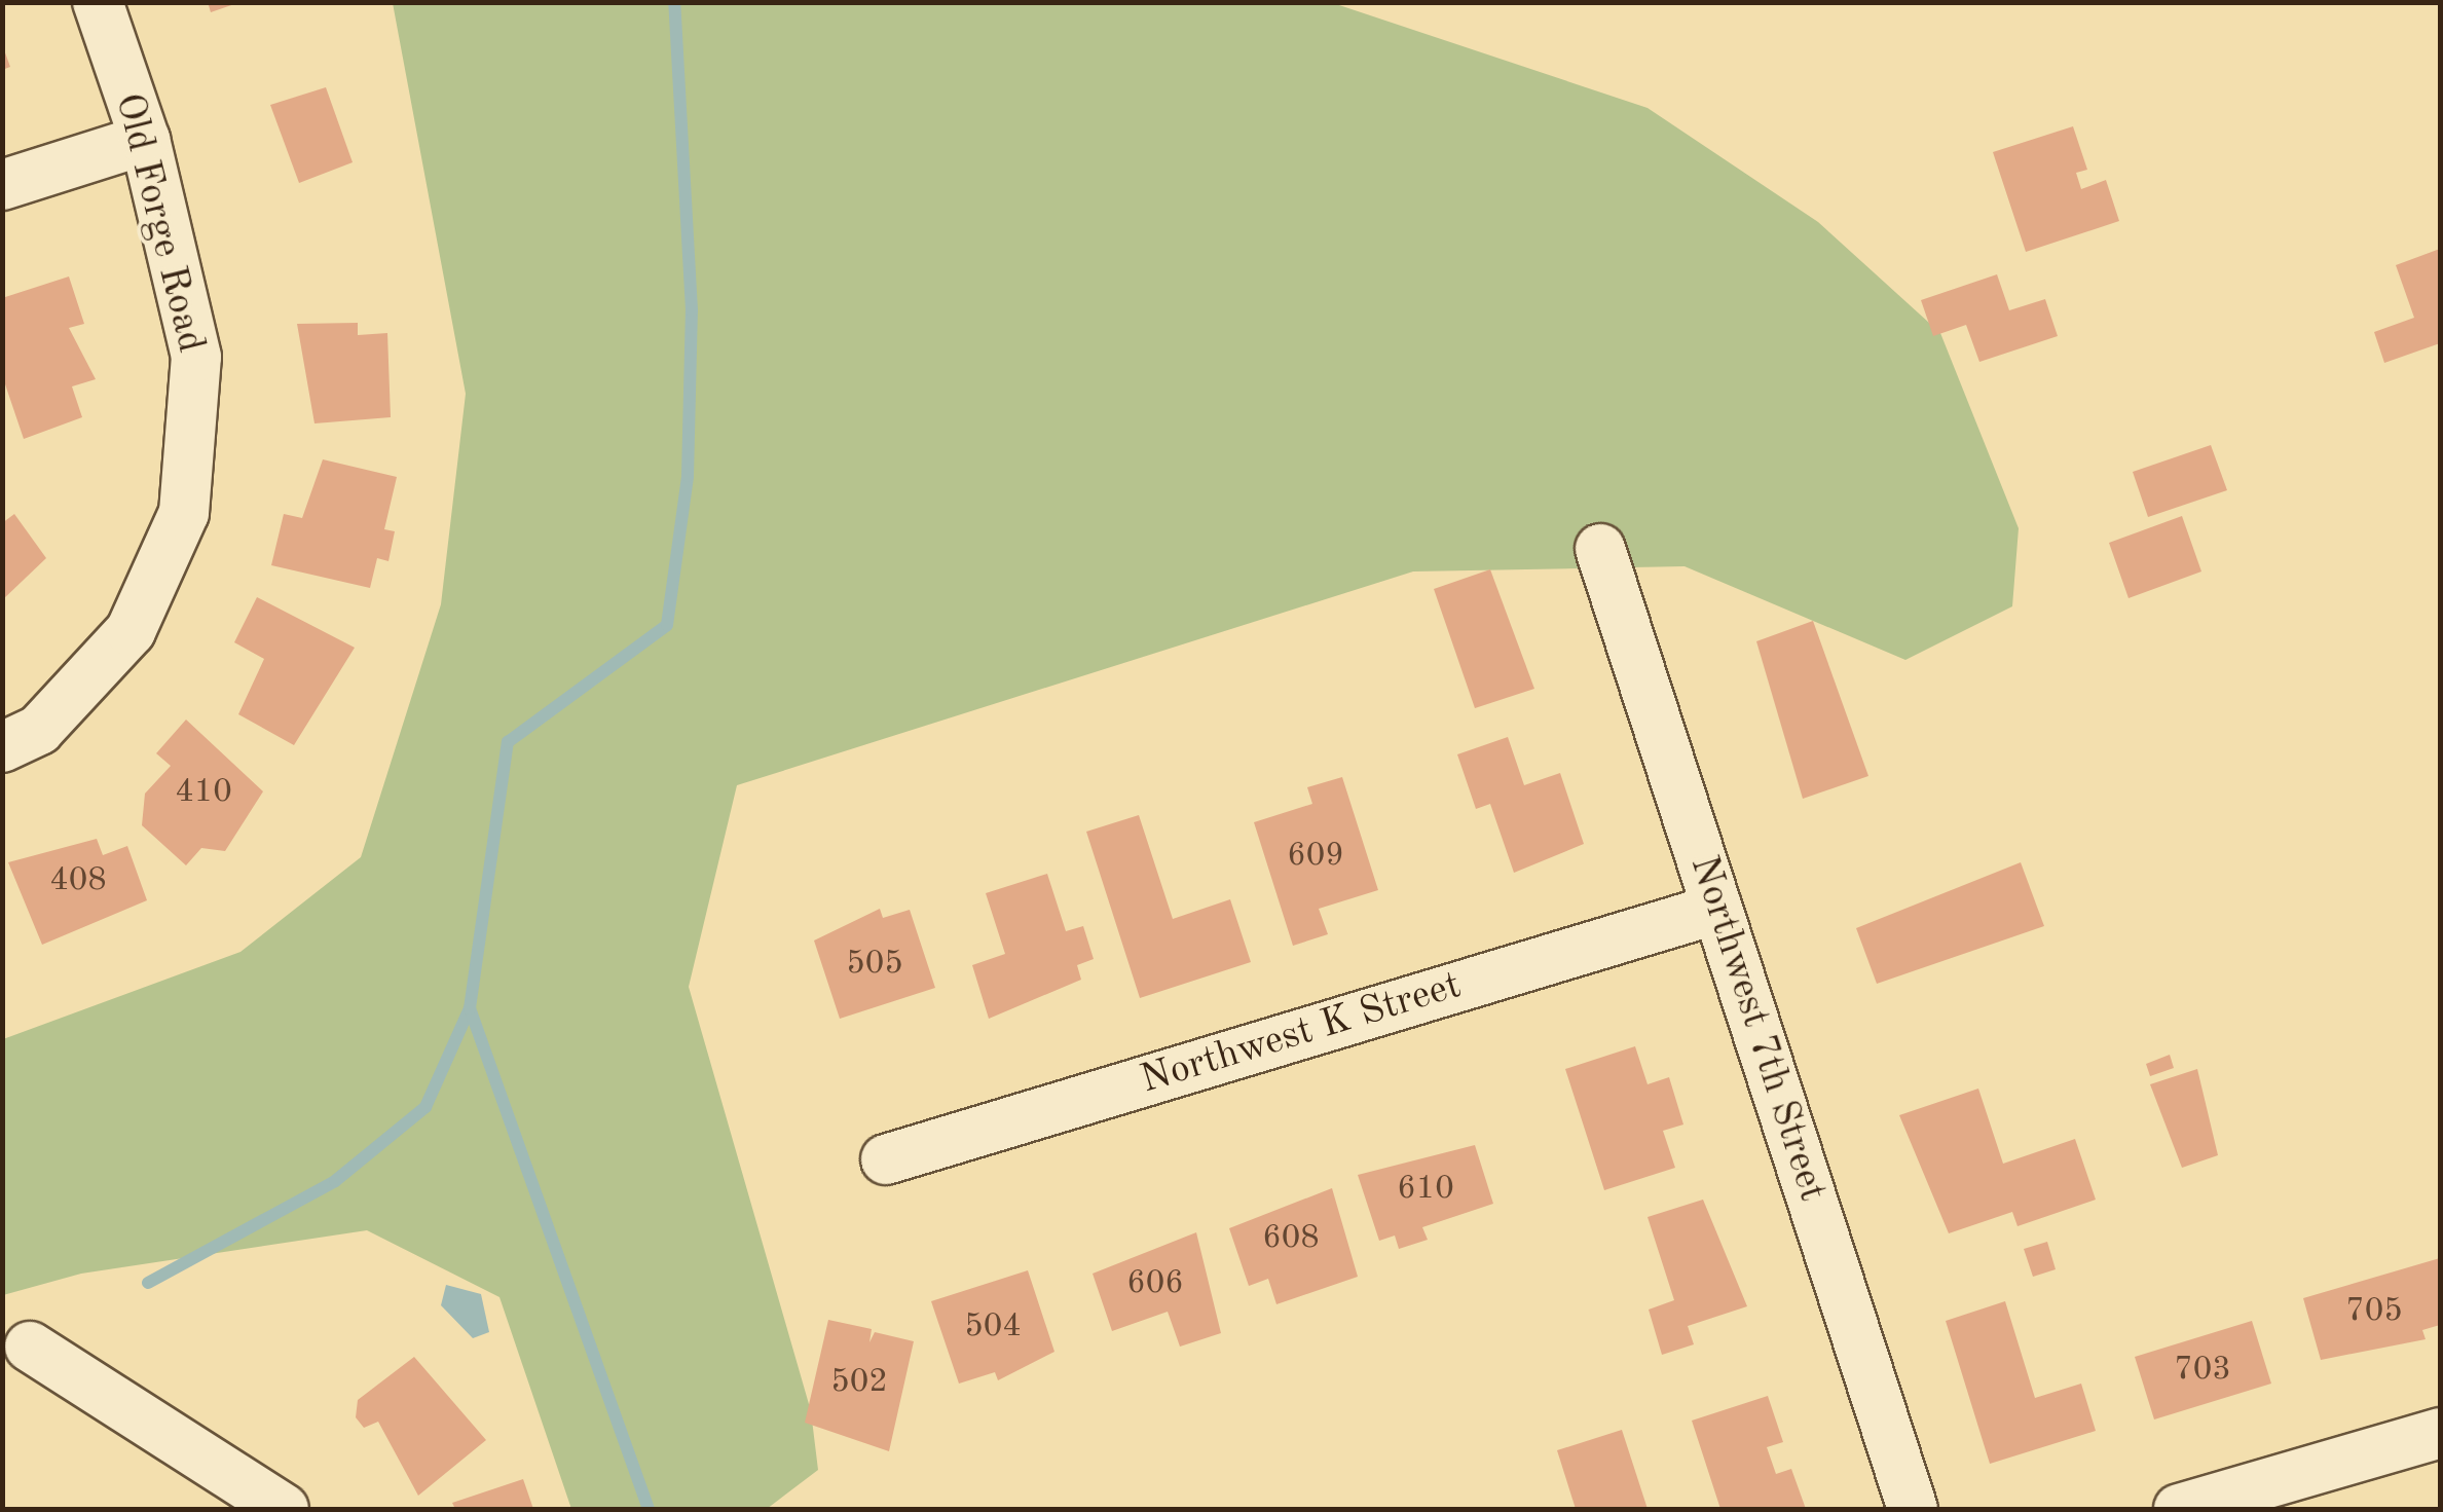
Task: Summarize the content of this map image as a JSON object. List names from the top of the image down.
{
  "streets": {
    "street": ["Old Forge Road", "Northwest 7th Street", "Northwest K Street"]
  },
  "crossings": [
    ["Northwest 7th Street", "Northwest K Street"]
  ],
  "house_numbers": [
    "410",
    "609",
    "408",
    "505",
    "610",
    "608",
    "606",
    "705",
    "504",
    "703",
    "502"
  ]
}
